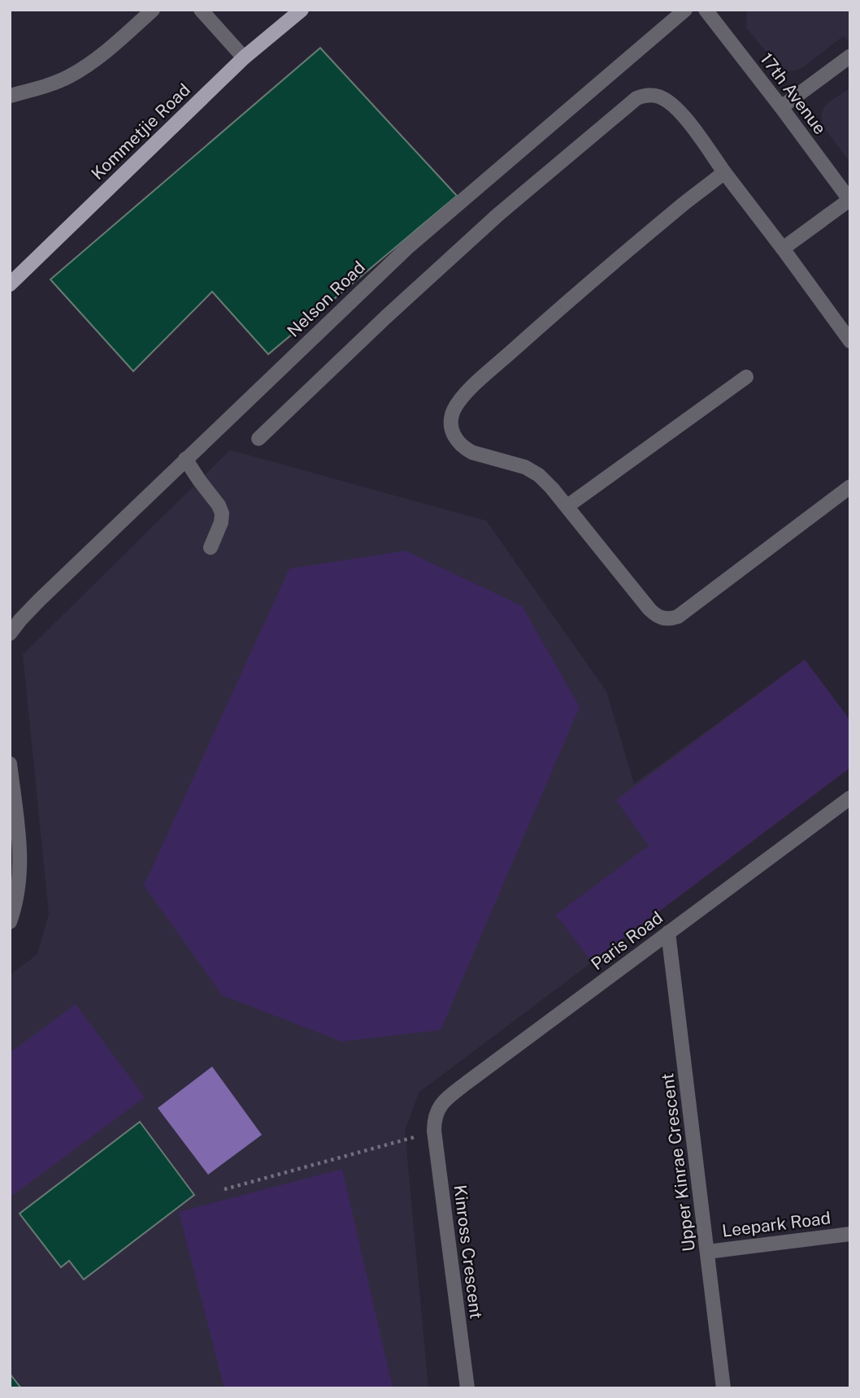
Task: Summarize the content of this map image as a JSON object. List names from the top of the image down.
{
  "streets": {
    "main road": ["Kommetjie Road"],
    "street": [
      "17th Avenue",
      "Nelson Road",
      "Paris Road",
      "Upper Kinrae Crescent",
      "Leepark Road",
      "Kinross Crescent"
    ]
  },
  "crossings": [
    ["Paris Road", "Upper Kinrae Crescent"],
    ["Paris Road", "Kinross Crescent"],
    ["Upper Kinrae Crescent", "Leepark Road"]
  ]
}
